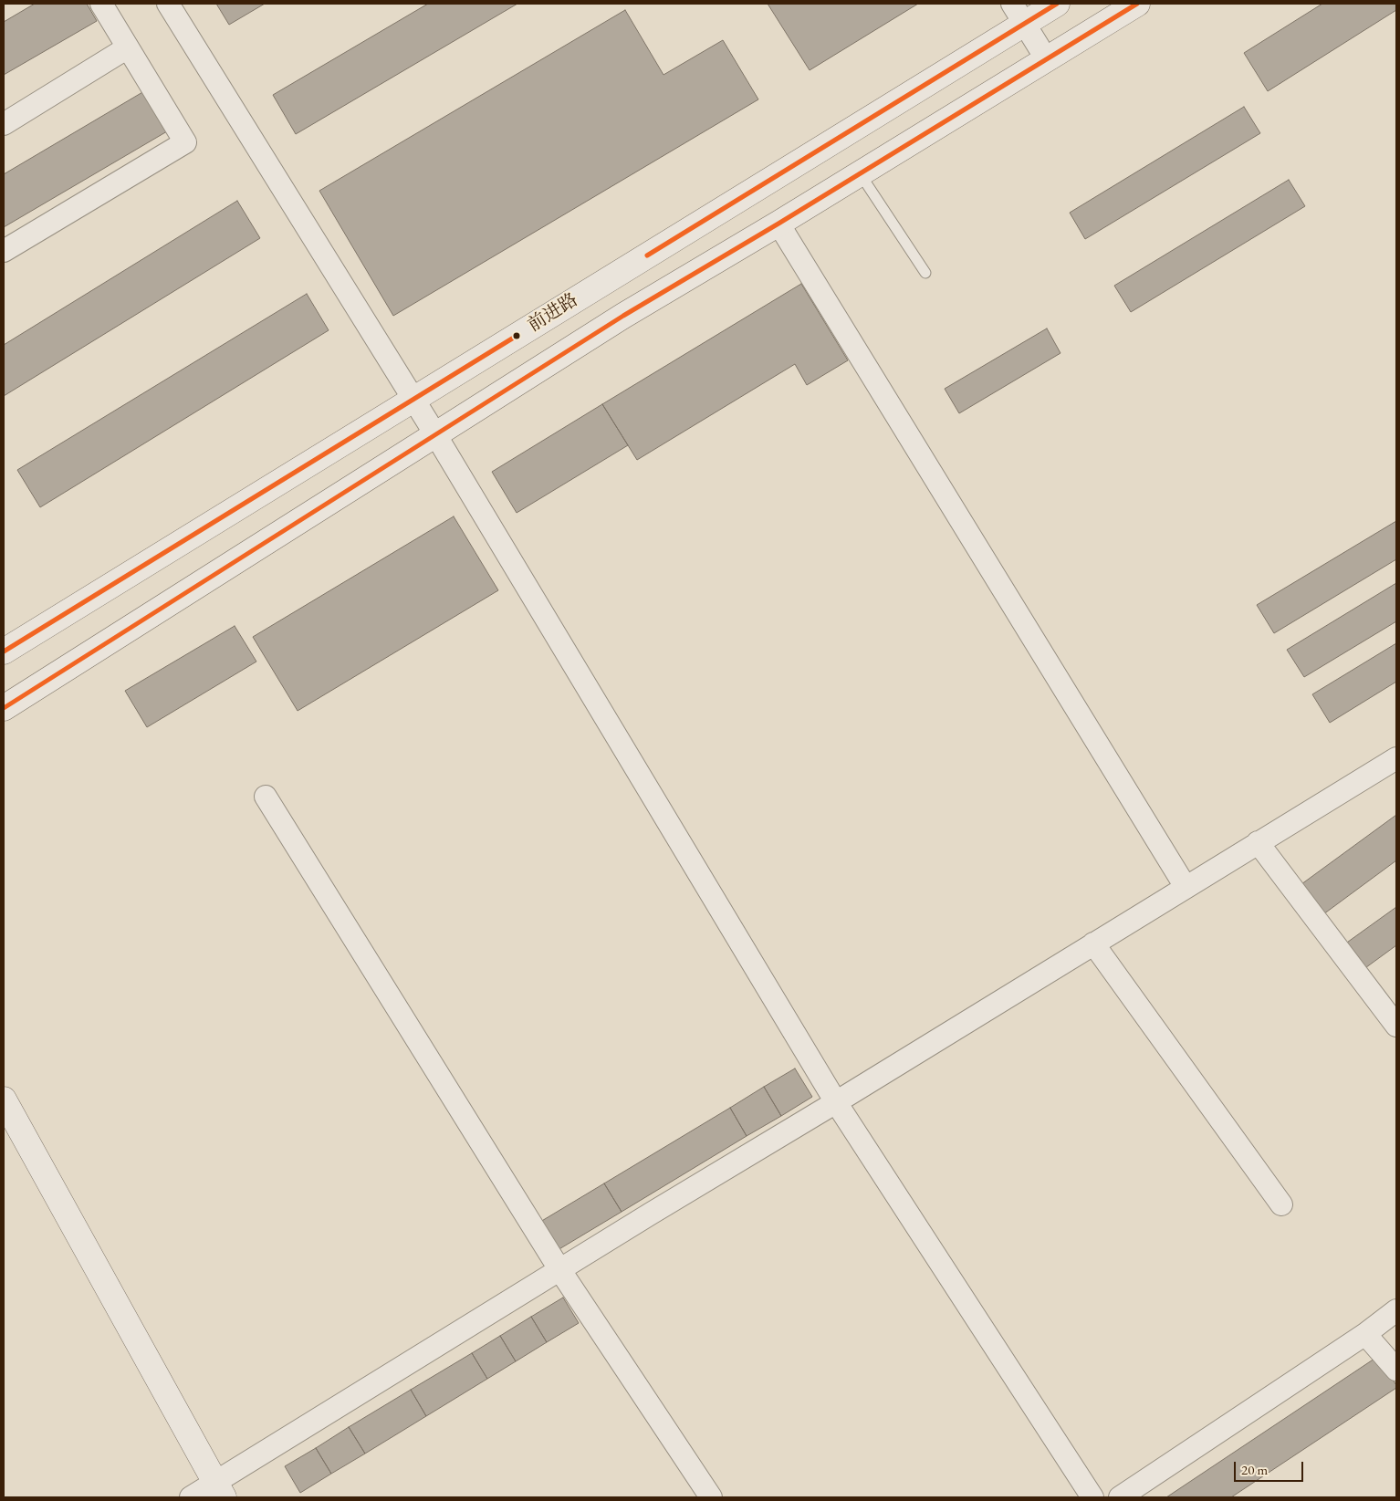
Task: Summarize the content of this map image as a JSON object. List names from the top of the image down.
{
  "streets": {
    "main road": ["前进路"]
  },
  "scale_bar": "20 m"
}
